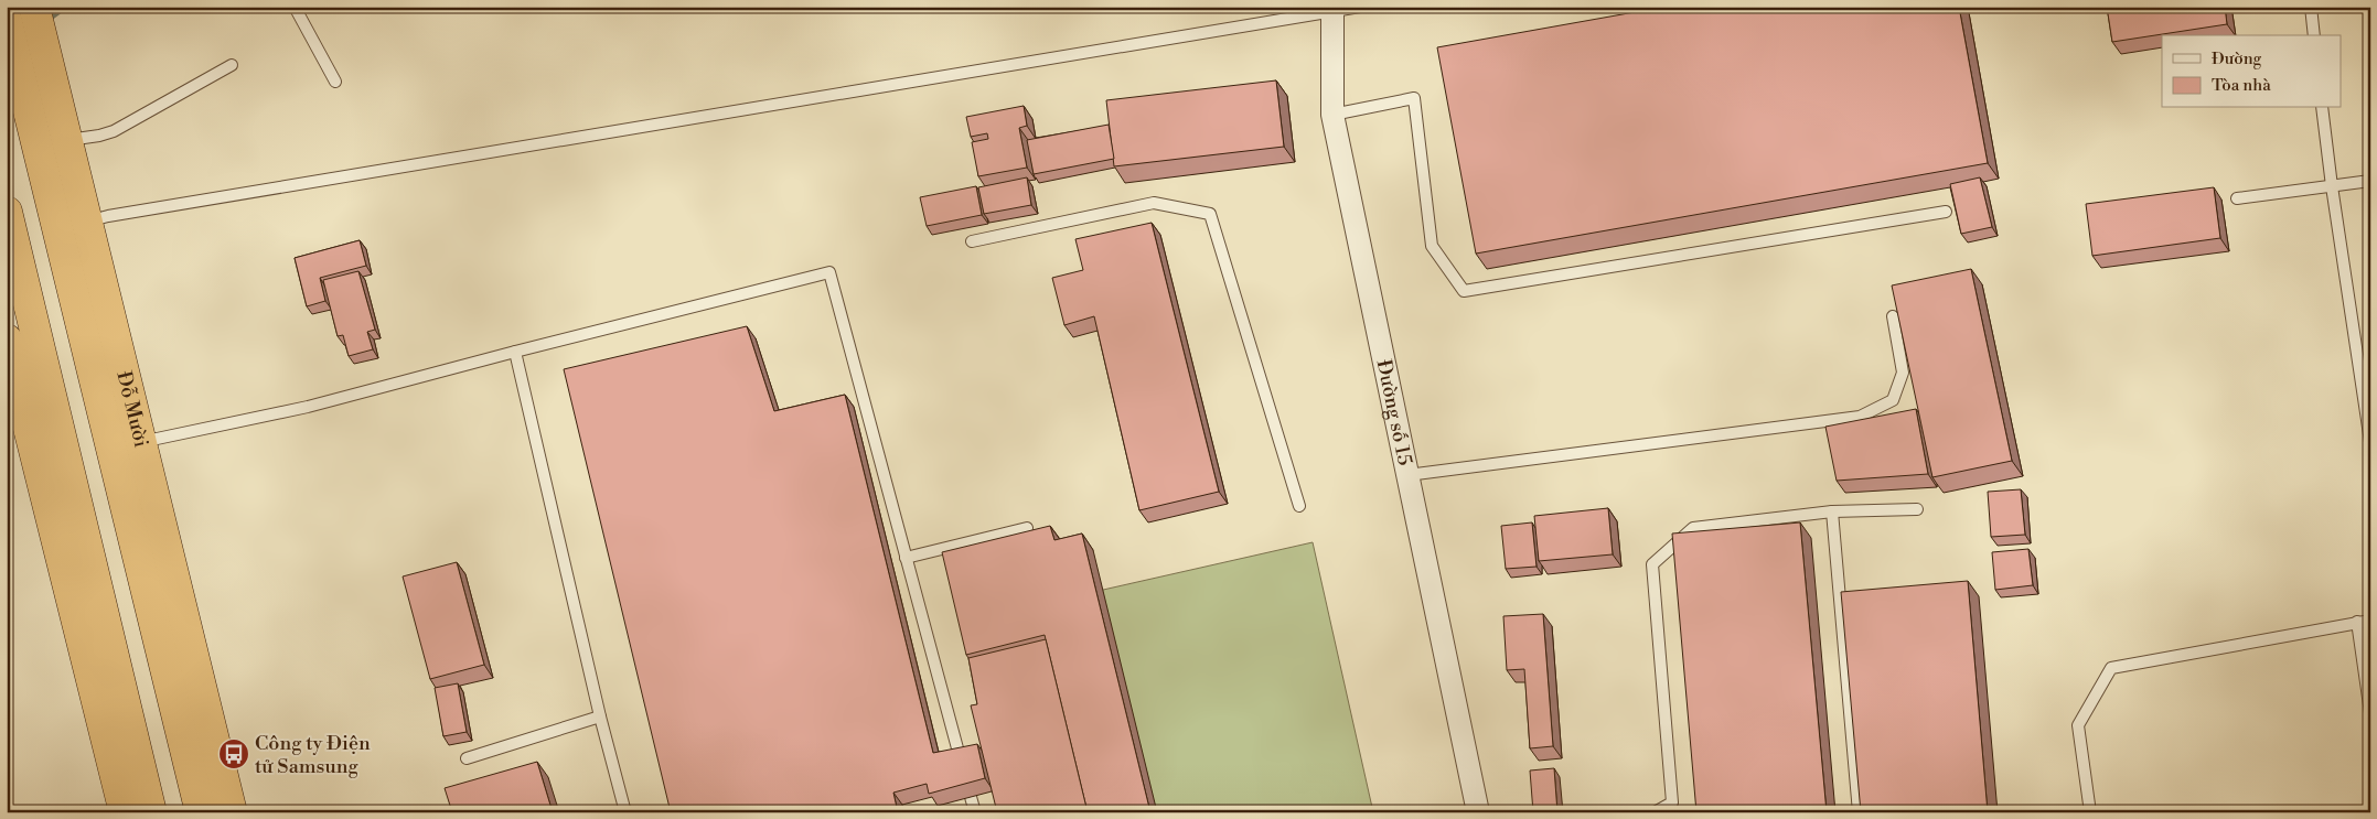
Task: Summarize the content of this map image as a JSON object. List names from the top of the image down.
{
  "streets": {
    "highway": ["Đỗ Mười"],
    "street": ["Đường số 15"]
  },
  "places": {
    "bus stop": ["Công ty Điện tử Samsung"]
  },
  "legend": ["Đường", "Tòa nhà"]
}
